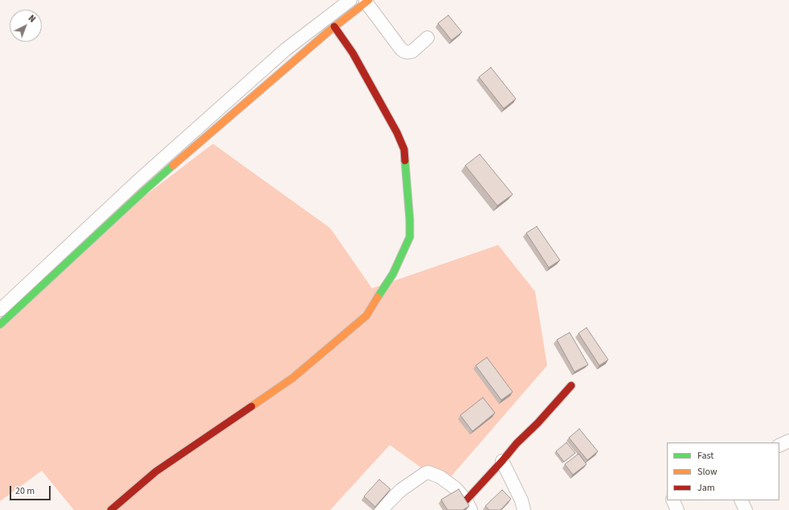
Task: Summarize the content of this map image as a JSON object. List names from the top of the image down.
{
  "legend": ["Fast", "Slow", "Jam"],
  "scale_bar": "20 m",
  "north": "top right"
}
